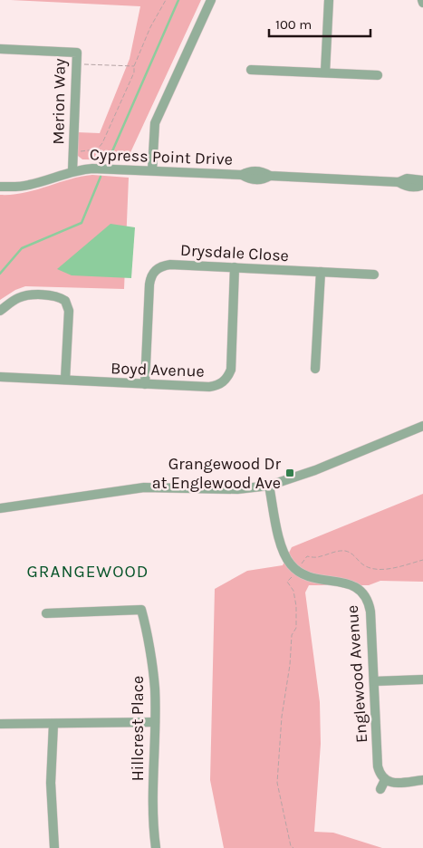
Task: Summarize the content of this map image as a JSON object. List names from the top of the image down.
{
  "streets": {
    "street": [
      "Merion Way",
      "Cypress Point Drive",
      "Drysdale Close",
      "Boyd Avenue",
      "Englewood Avenue",
      "Hillcrest Place"
    ]
  },
  "crossings": [
    ["Merion Way", "Cypress Point Drive"],
    ["Drysdale Close", "Boyd Avenue"]
  ],
  "districts": ["GRANGEWOOD"],
  "places": {
    "transit": ["Grangewood Dr at Englewood Ave"]
  },
  "scale_bar": "100 m"
}
